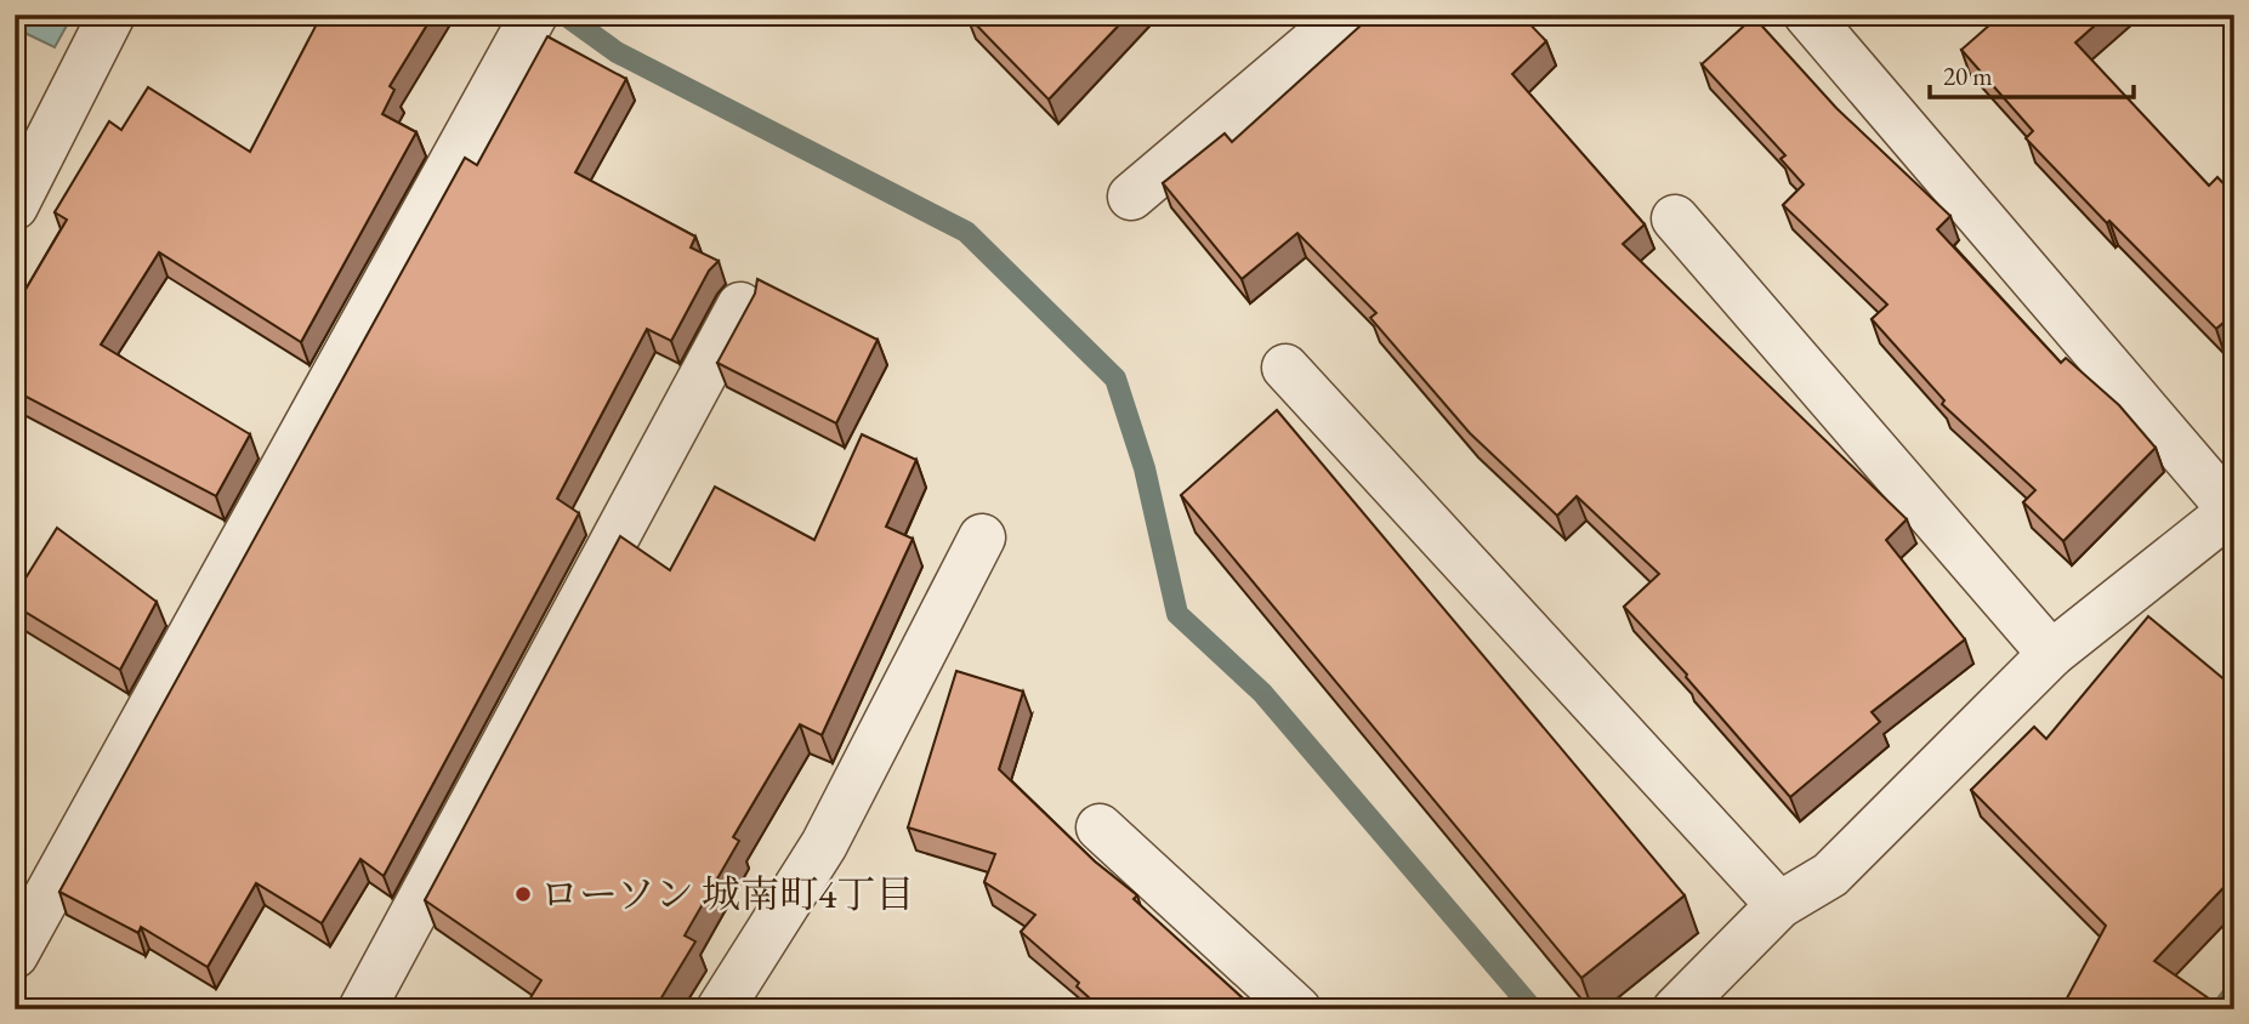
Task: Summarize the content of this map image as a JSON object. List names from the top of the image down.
{
  "places": ["ローソン 城南町4丁目"],
  "scale_bar": "20 m"
}
